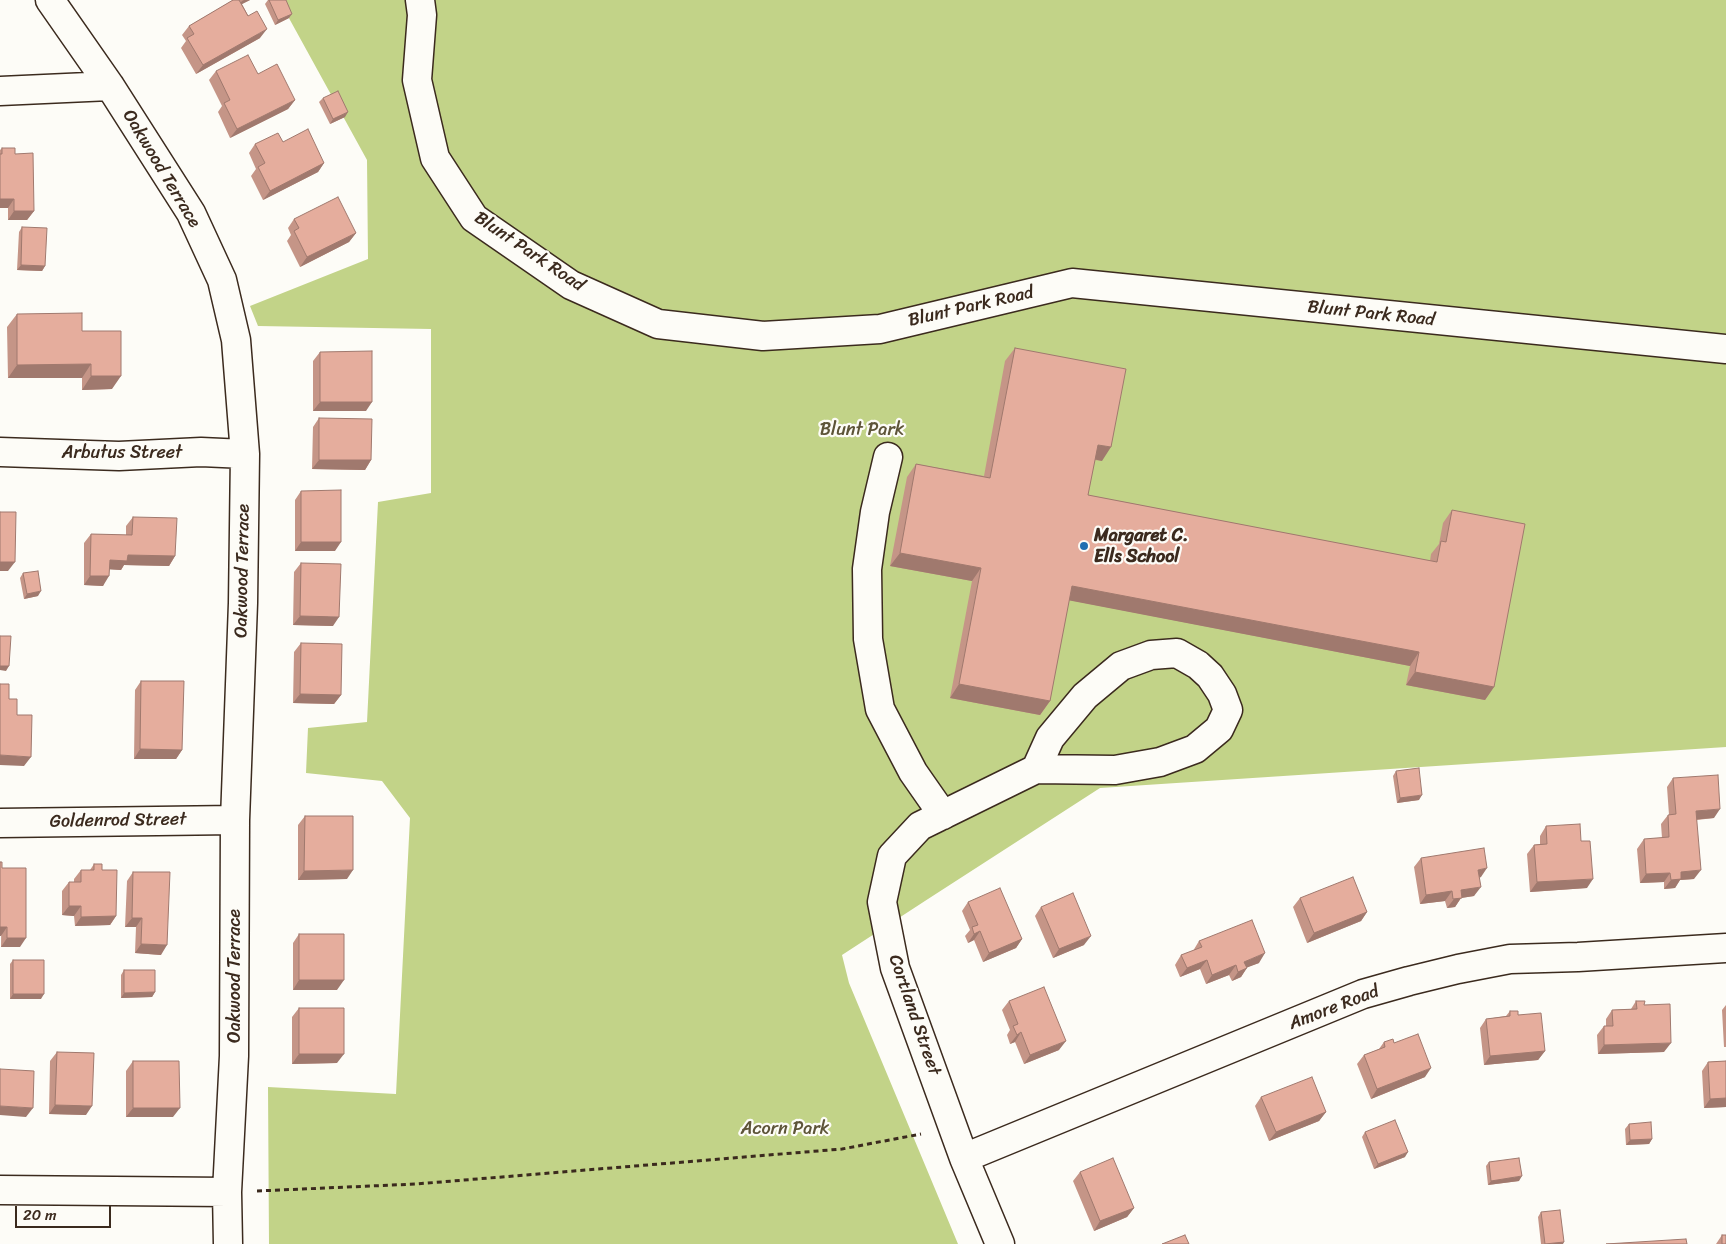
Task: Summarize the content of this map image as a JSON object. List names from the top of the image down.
{
  "streets": {
    "street": [
      "Oakwood Terrace",
      "Blunt Park Road",
      "Arbutus Street",
      "Goldenrod Street",
      "Amore Road",
      "Cortland Street"
    ]
  },
  "crossings": [
    ["Oakwood Terrace", "Arbutus Street"],
    ["Oakwood Terrace", "Goldenrod Street"],
    ["Amore Road", "Cortland Street"]
  ],
  "parks": ["Blunt Park", "Acorn Park"],
  "places": ["Margaret C. Ells School"],
  "scale_bar": "20 m"
}
